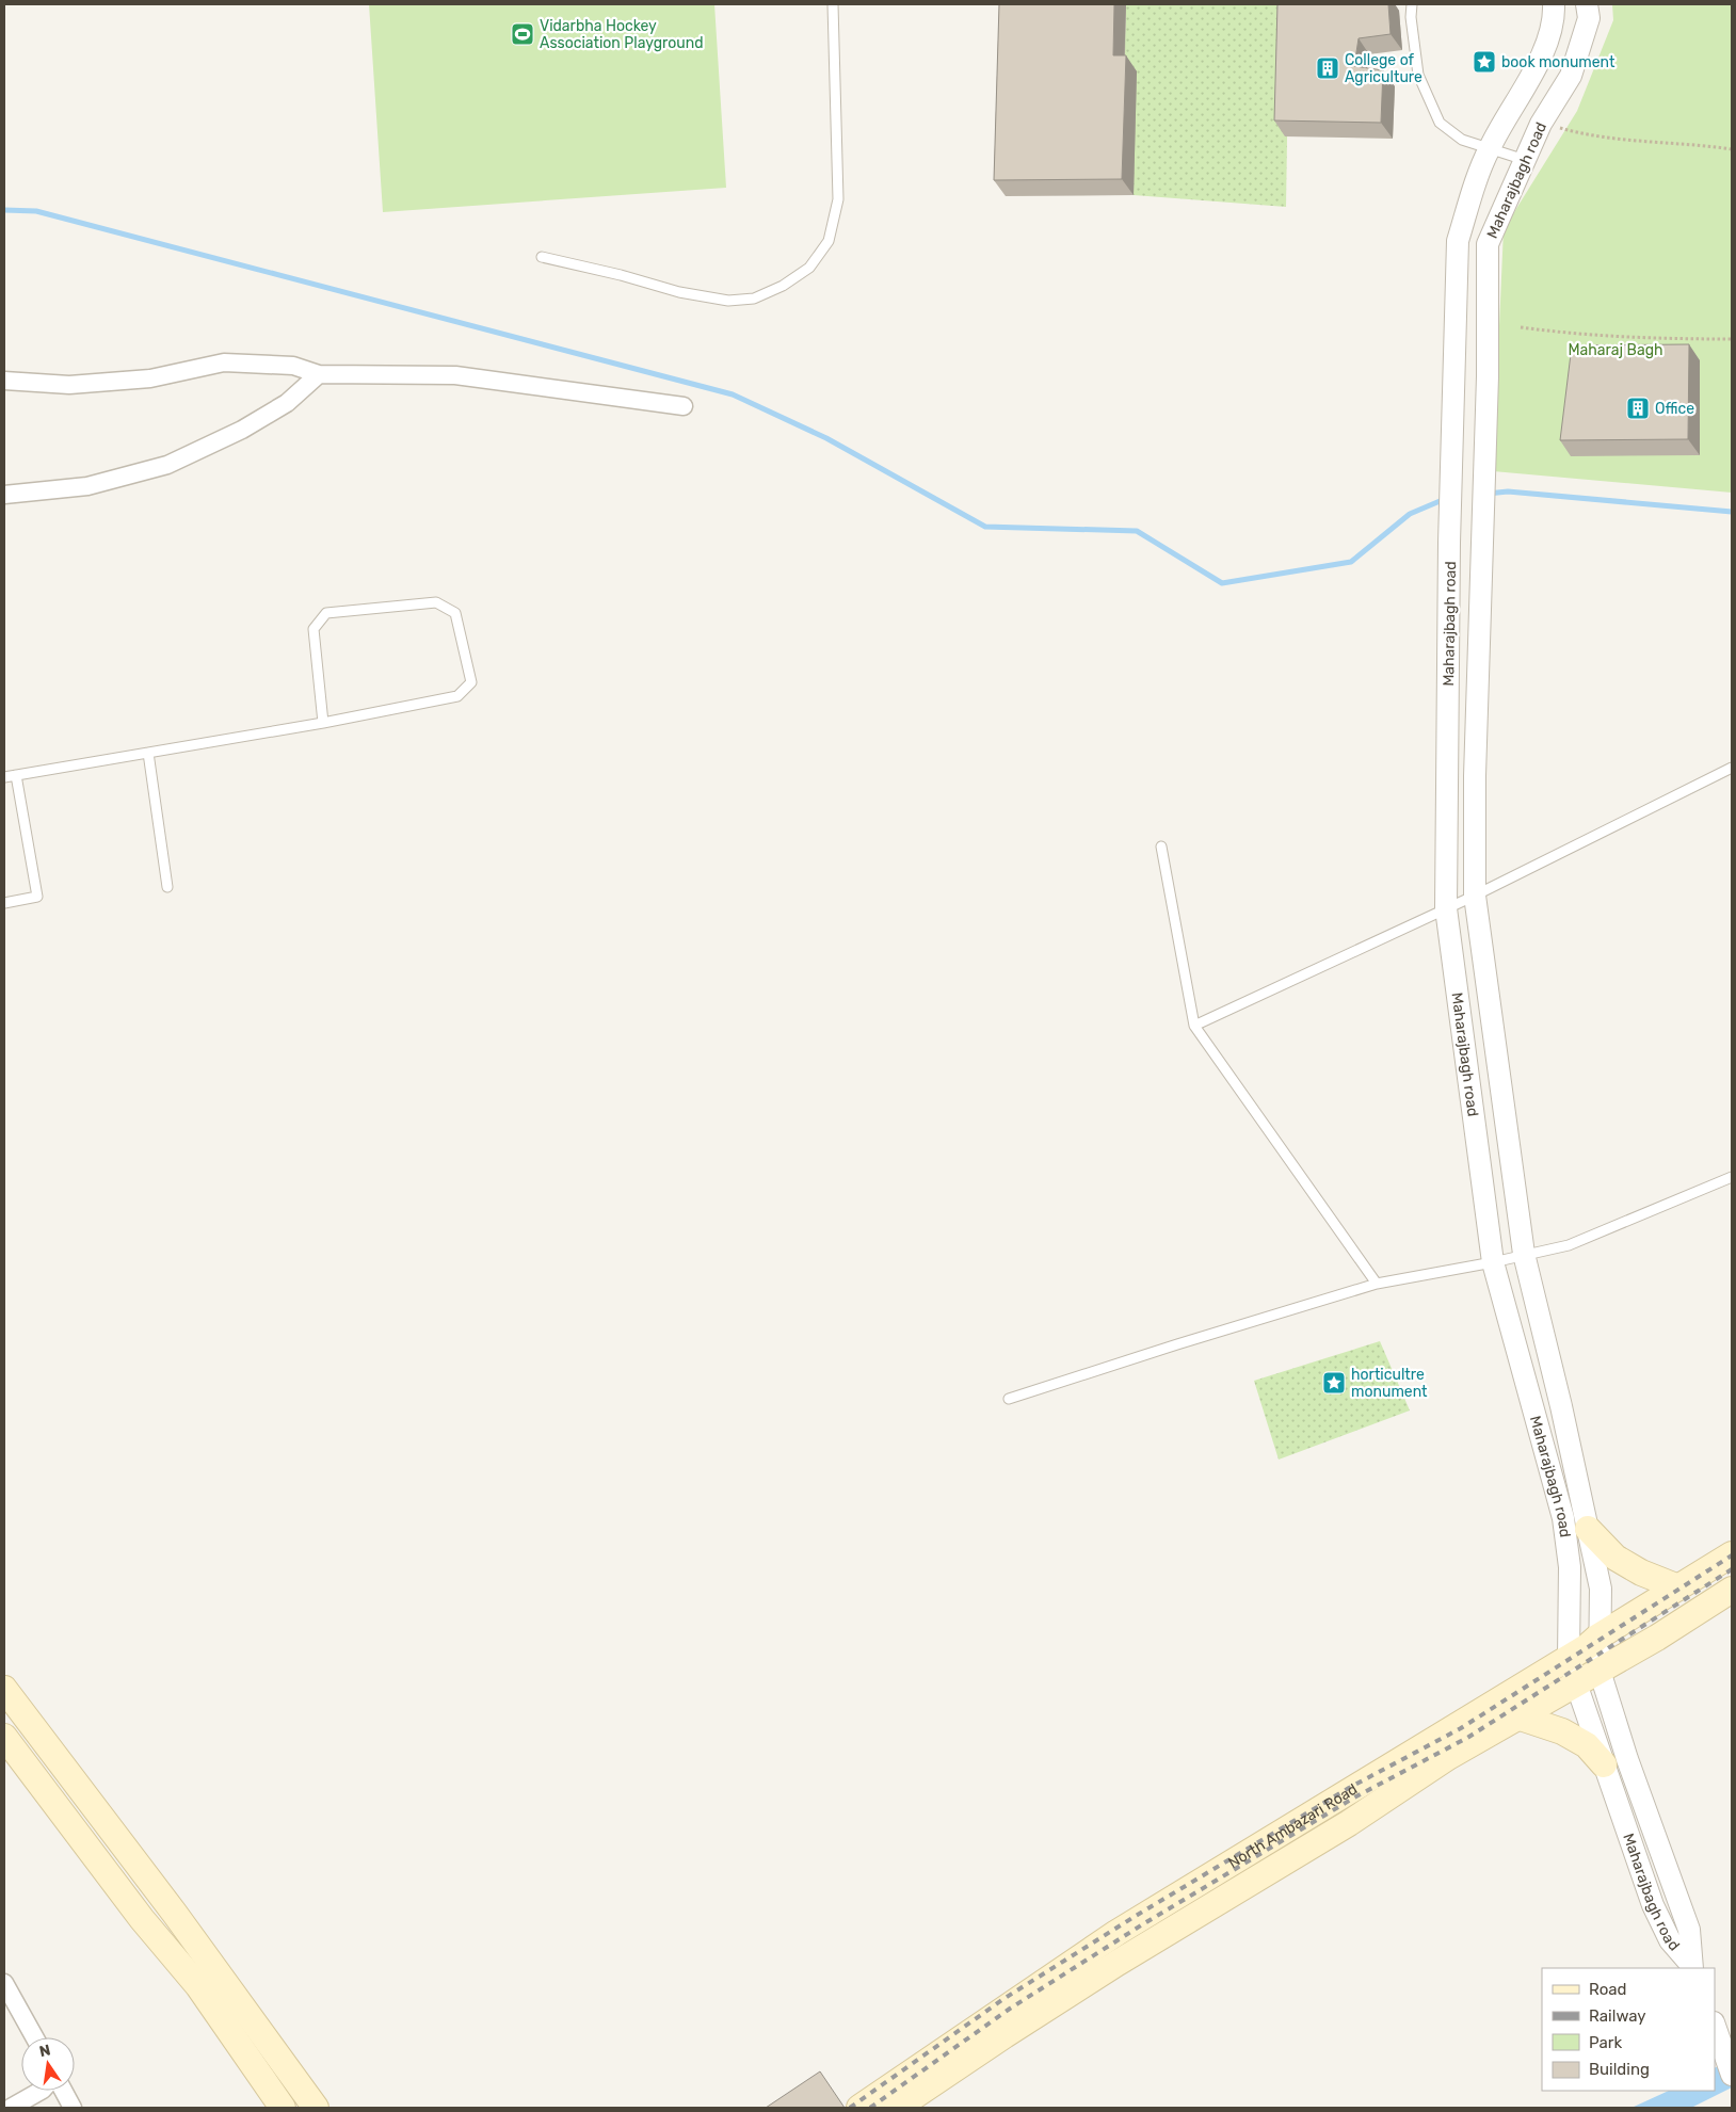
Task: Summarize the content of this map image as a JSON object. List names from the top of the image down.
{
  "streets": {
    "main road": ["North Ambazari Road"],
    "street": ["Maharajbagh road"]
  },
  "crossings": [
    ["Maharajbagh road", "North Ambazari Road"]
  ],
  "parks": ["Maharaj Bagh"],
  "places": {
    "sports": ["Vidarbha Hockey Association Playground"],
    "place": ["book monument", "horticultre monument"],
    "building": ["College of Agriculture", "Office"]
  },
  "legend": [
    "Road",
    "Railway",
    "Park",
    "Building"
  ],
  "north": "top"
}
